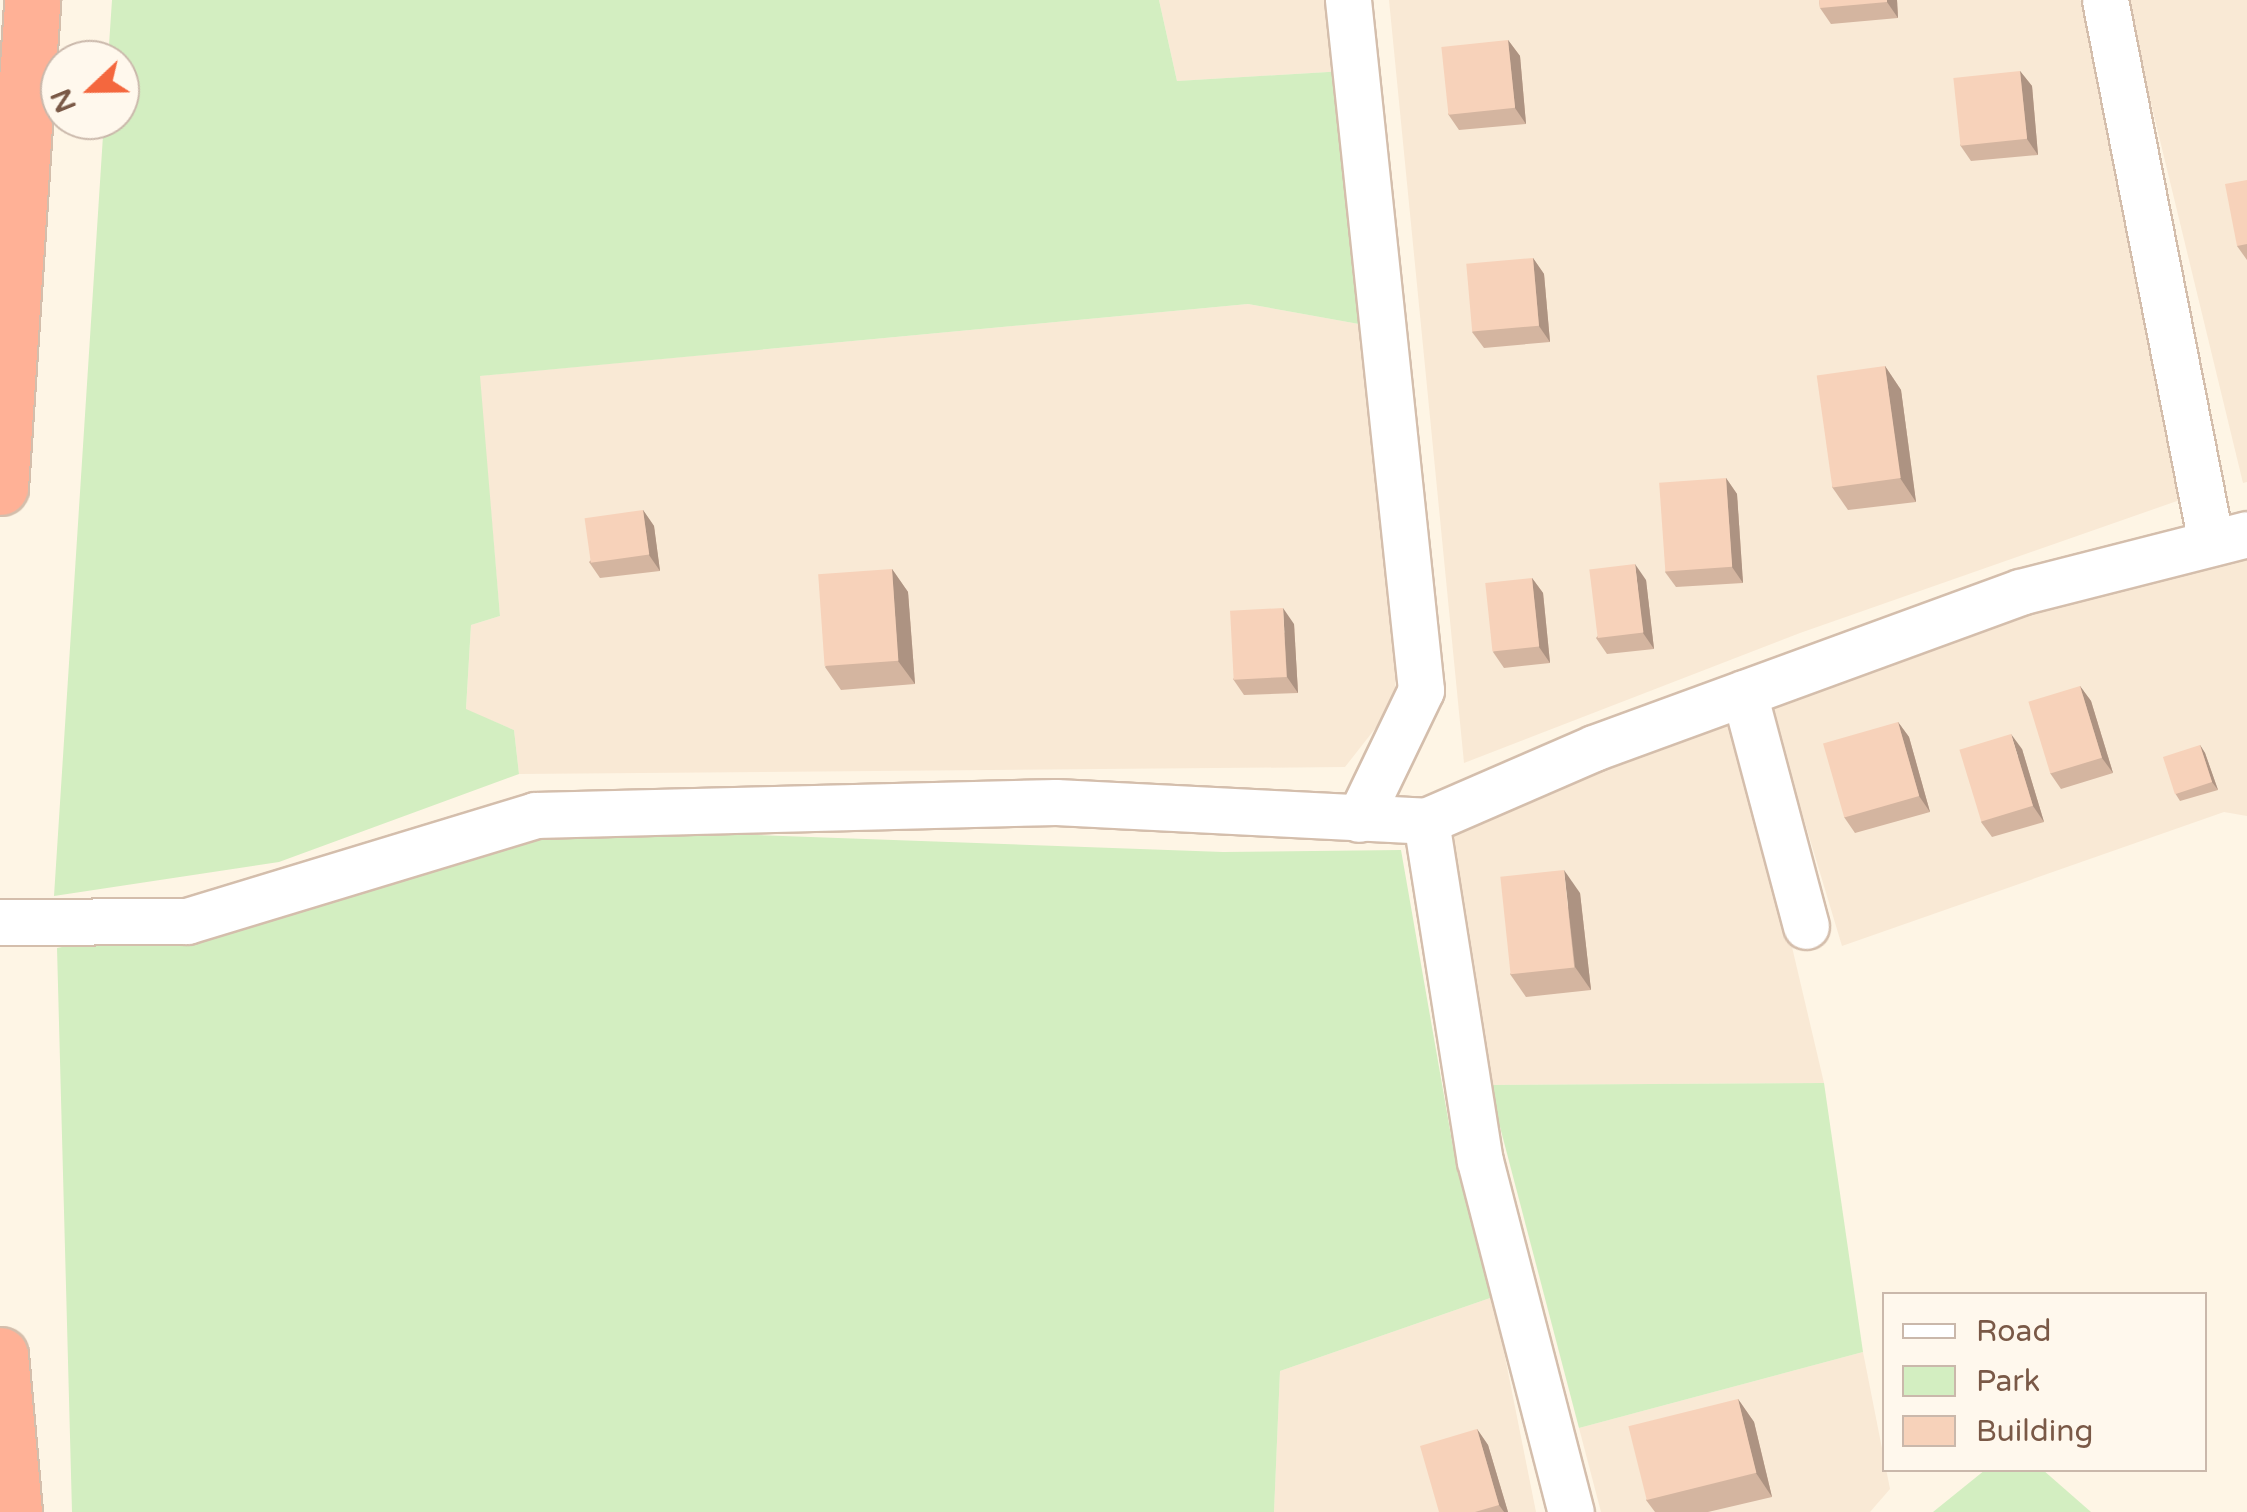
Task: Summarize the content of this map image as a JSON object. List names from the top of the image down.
{
  "legend": ["Road", "Park", "Building"],
  "north": "left"
}
